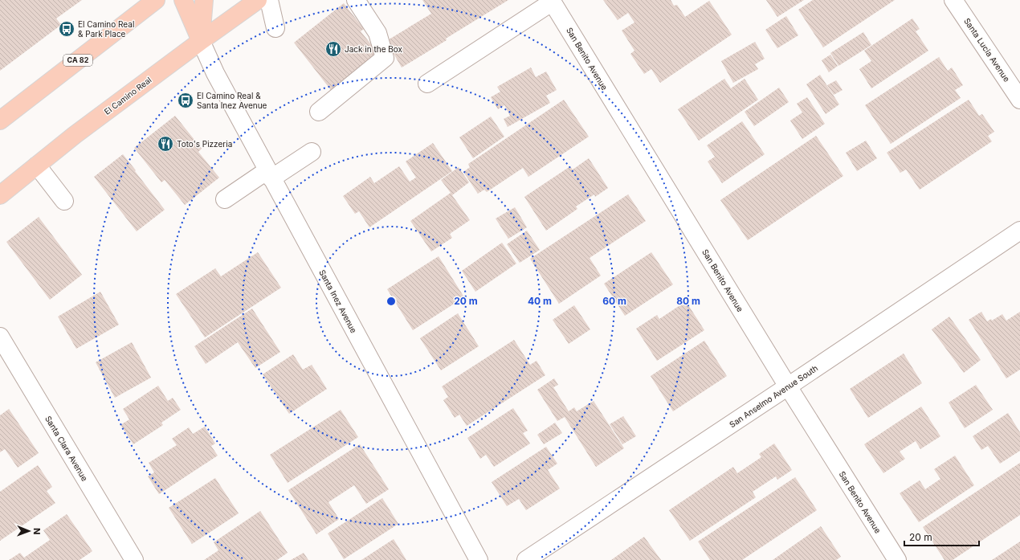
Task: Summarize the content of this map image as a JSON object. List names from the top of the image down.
{
  "streets": {
    "main road": ["CA 82", "El Camino Real"],
    "street": [
      "Santa Lucia Avenue",
      "San Benito Avenue",
      "Santa Inez Avenue",
      "San Anselmo Avenue South",
      "Santa Clara Avenue"
    ]
  },
  "crossings": [
    ["San Benito Avenue", "San Anselmo Avenue South"],
    ["El Camino Real", "Santa Inez Avenue"]
  ],
  "places": {
    "bus stop": ["El Camino Real & Park Place", "El Camino Real & Santa Inez Avenue"],
    "restaurant": ["Jack in the Box", "Toto's Pizzeria"]
  },
  "scale_bar": "20 m",
  "north": "right",
  "rings": [
    "20 m",
    "40 m",
    "60 m",
    "80 m"
  ]
}
